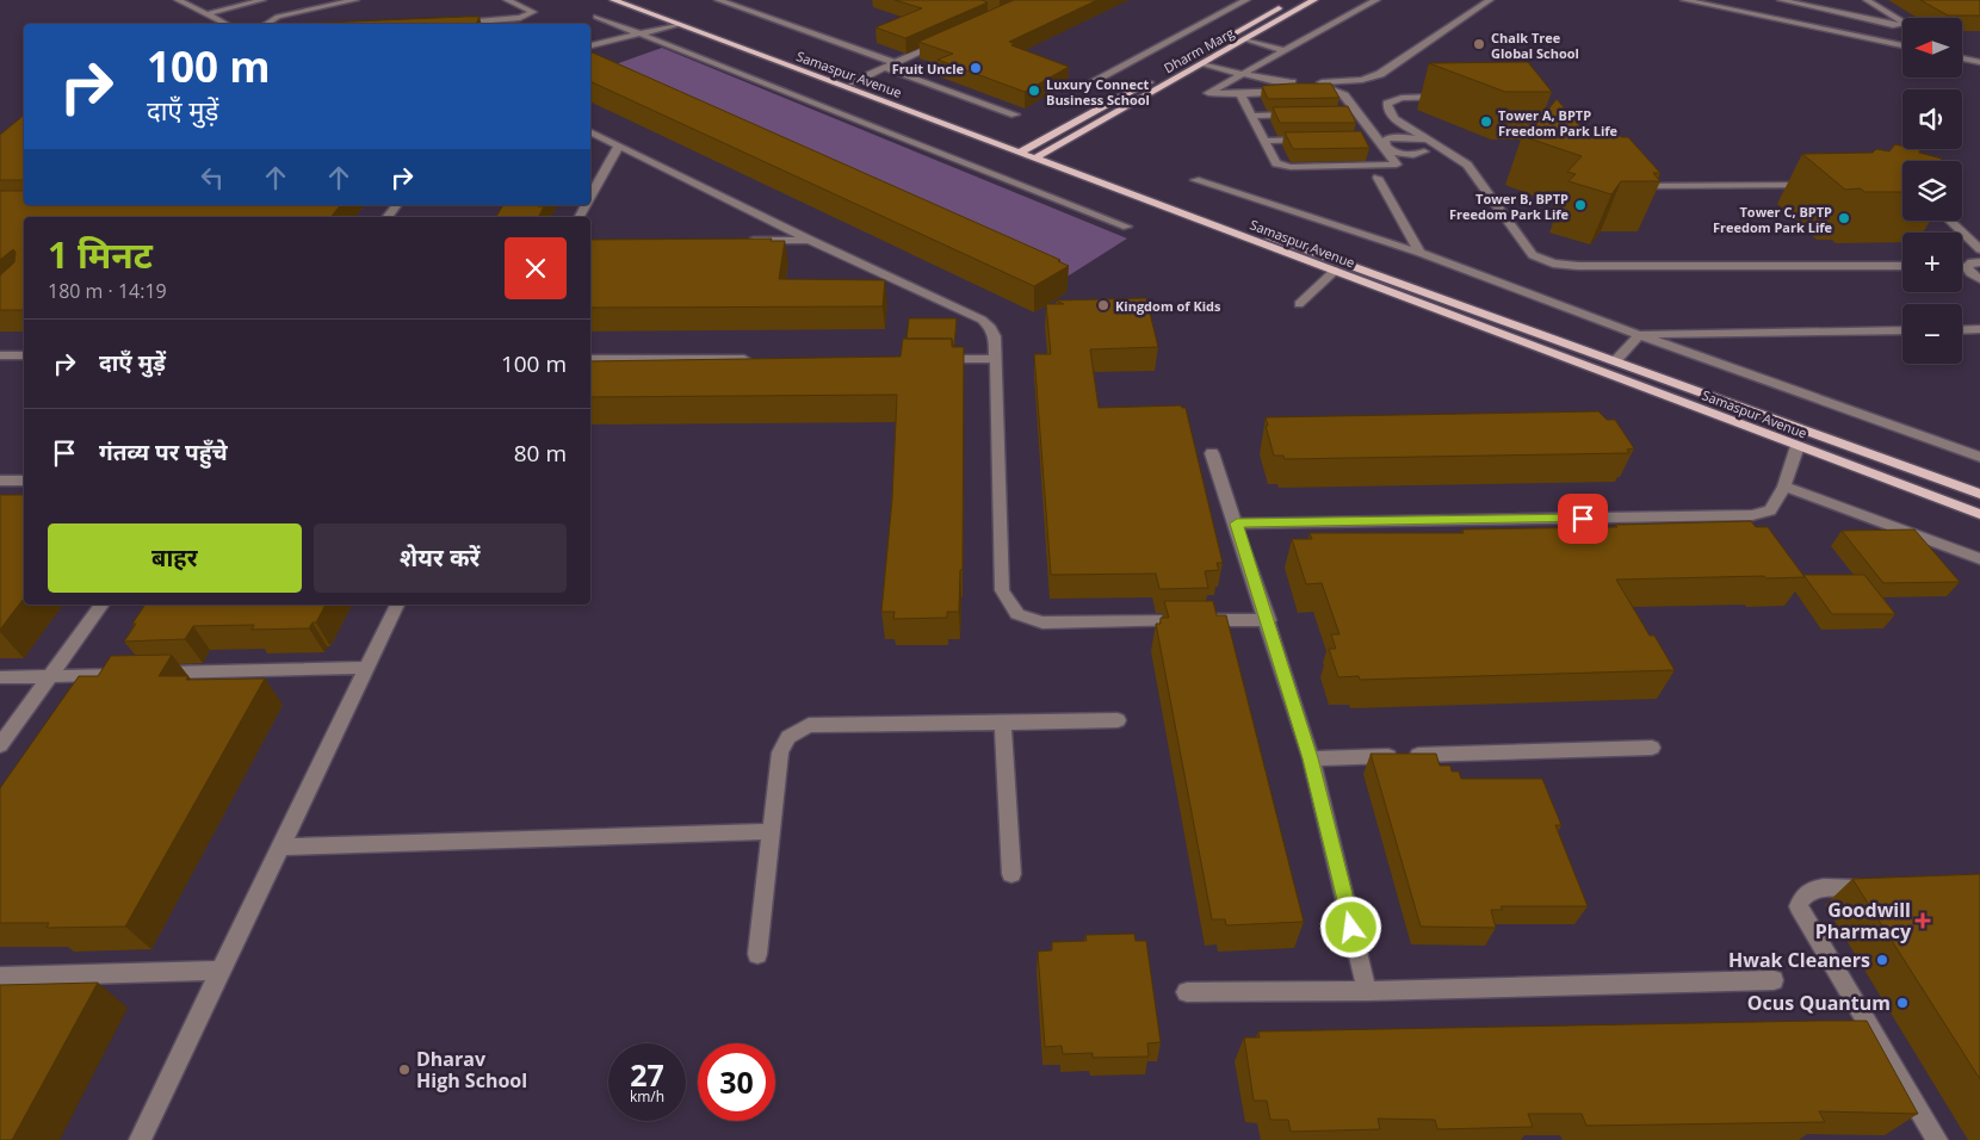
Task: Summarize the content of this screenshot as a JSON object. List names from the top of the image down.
{
  "streets": {
    "main road": ["Dharm Marg", "Samaspur Avenue"]
  },
  "crossings": [
    ["Dharm Marg", "Samaspur Avenue"]
  ],
  "places": {
    "other": [
      "Chalk Tree Global School",
      "Fruit Uncle",
      "Luxury Connect Business School",
      "Tower A, BPTP Freedom Park Life",
      "Tower B, BPTP Freedom Park Life",
      "Tower C, BPTP Freedom Park Life",
      "Kingdom of Kids",
      "Hwak Cleaners",
      "Ocus Quantum",
      "Dharav High School"
    ],
    "health": ["Goodwill Pharmacy"]
  },
  "north": "left",
  "page": {
    "map_buttons": ["+", "−"],
    "turn": ["100 m", "दाएँ मुड़ें"],
    "heading": ["1 मिनट", "180 m · 14:19"],
    "list": [
      {
        "name": "दाएँ मुड़ें",
        "value": "100 m"
      },
      {
        "name": "गंतव्य पर पहुँचे",
        "value": "80 m"
      }
    ],
    "buttons": ["बाहर", "शेयर करें"],
    "speed": "27 km/h",
    "limit": "30"
  }
}
